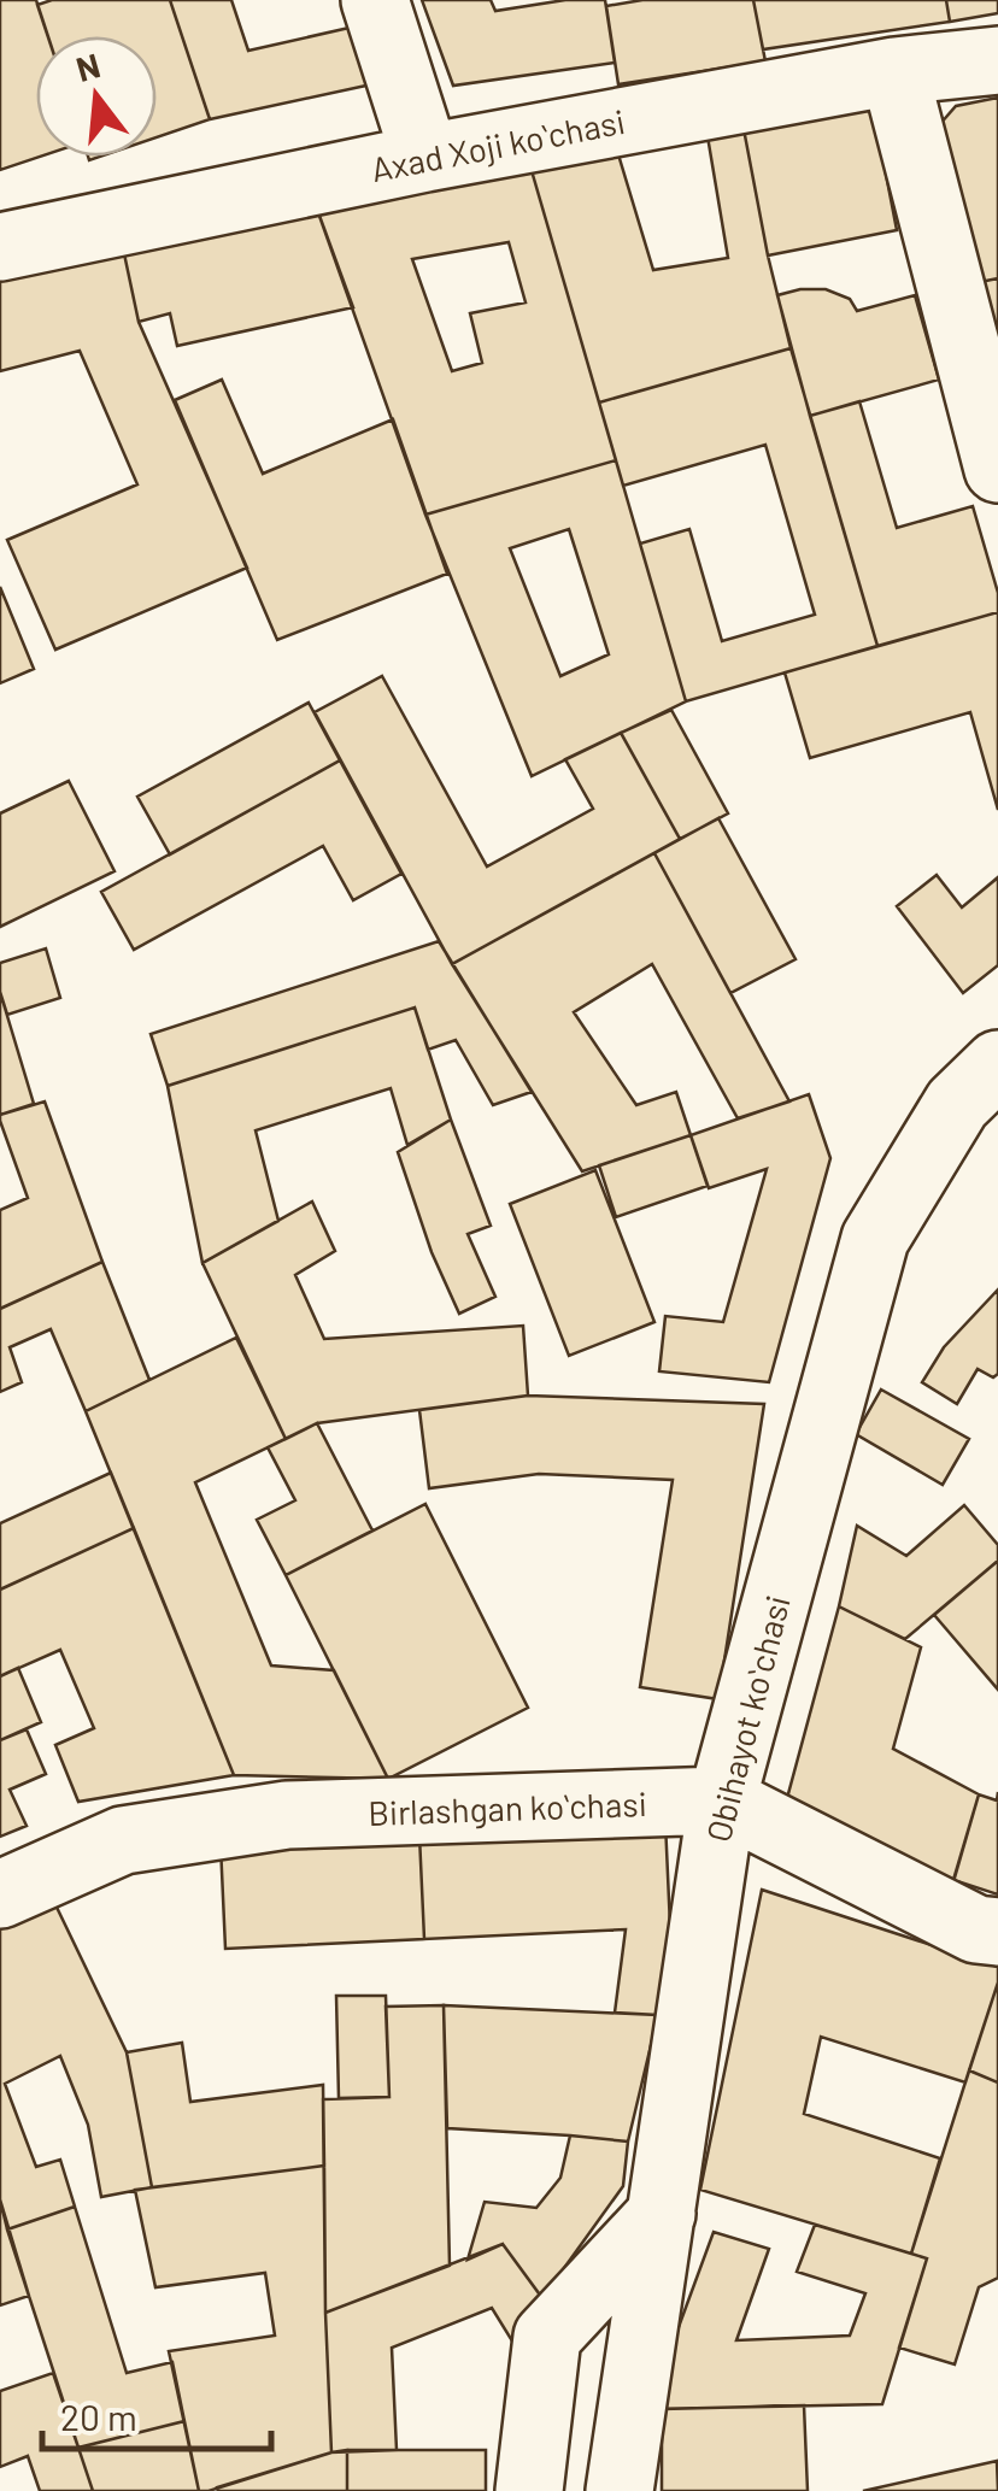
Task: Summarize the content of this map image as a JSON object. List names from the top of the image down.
{
  "streets": {
    "street": ["Axad Xoji koʻchasi", "Obihayot koʻchasi", "Birlashgan koʻchasi"]
  },
  "crossings": [
    ["Obihayot koʻchasi", "Birlashgan koʻchasi"]
  ],
  "scale_bar": "20 m",
  "north": "top"
}
